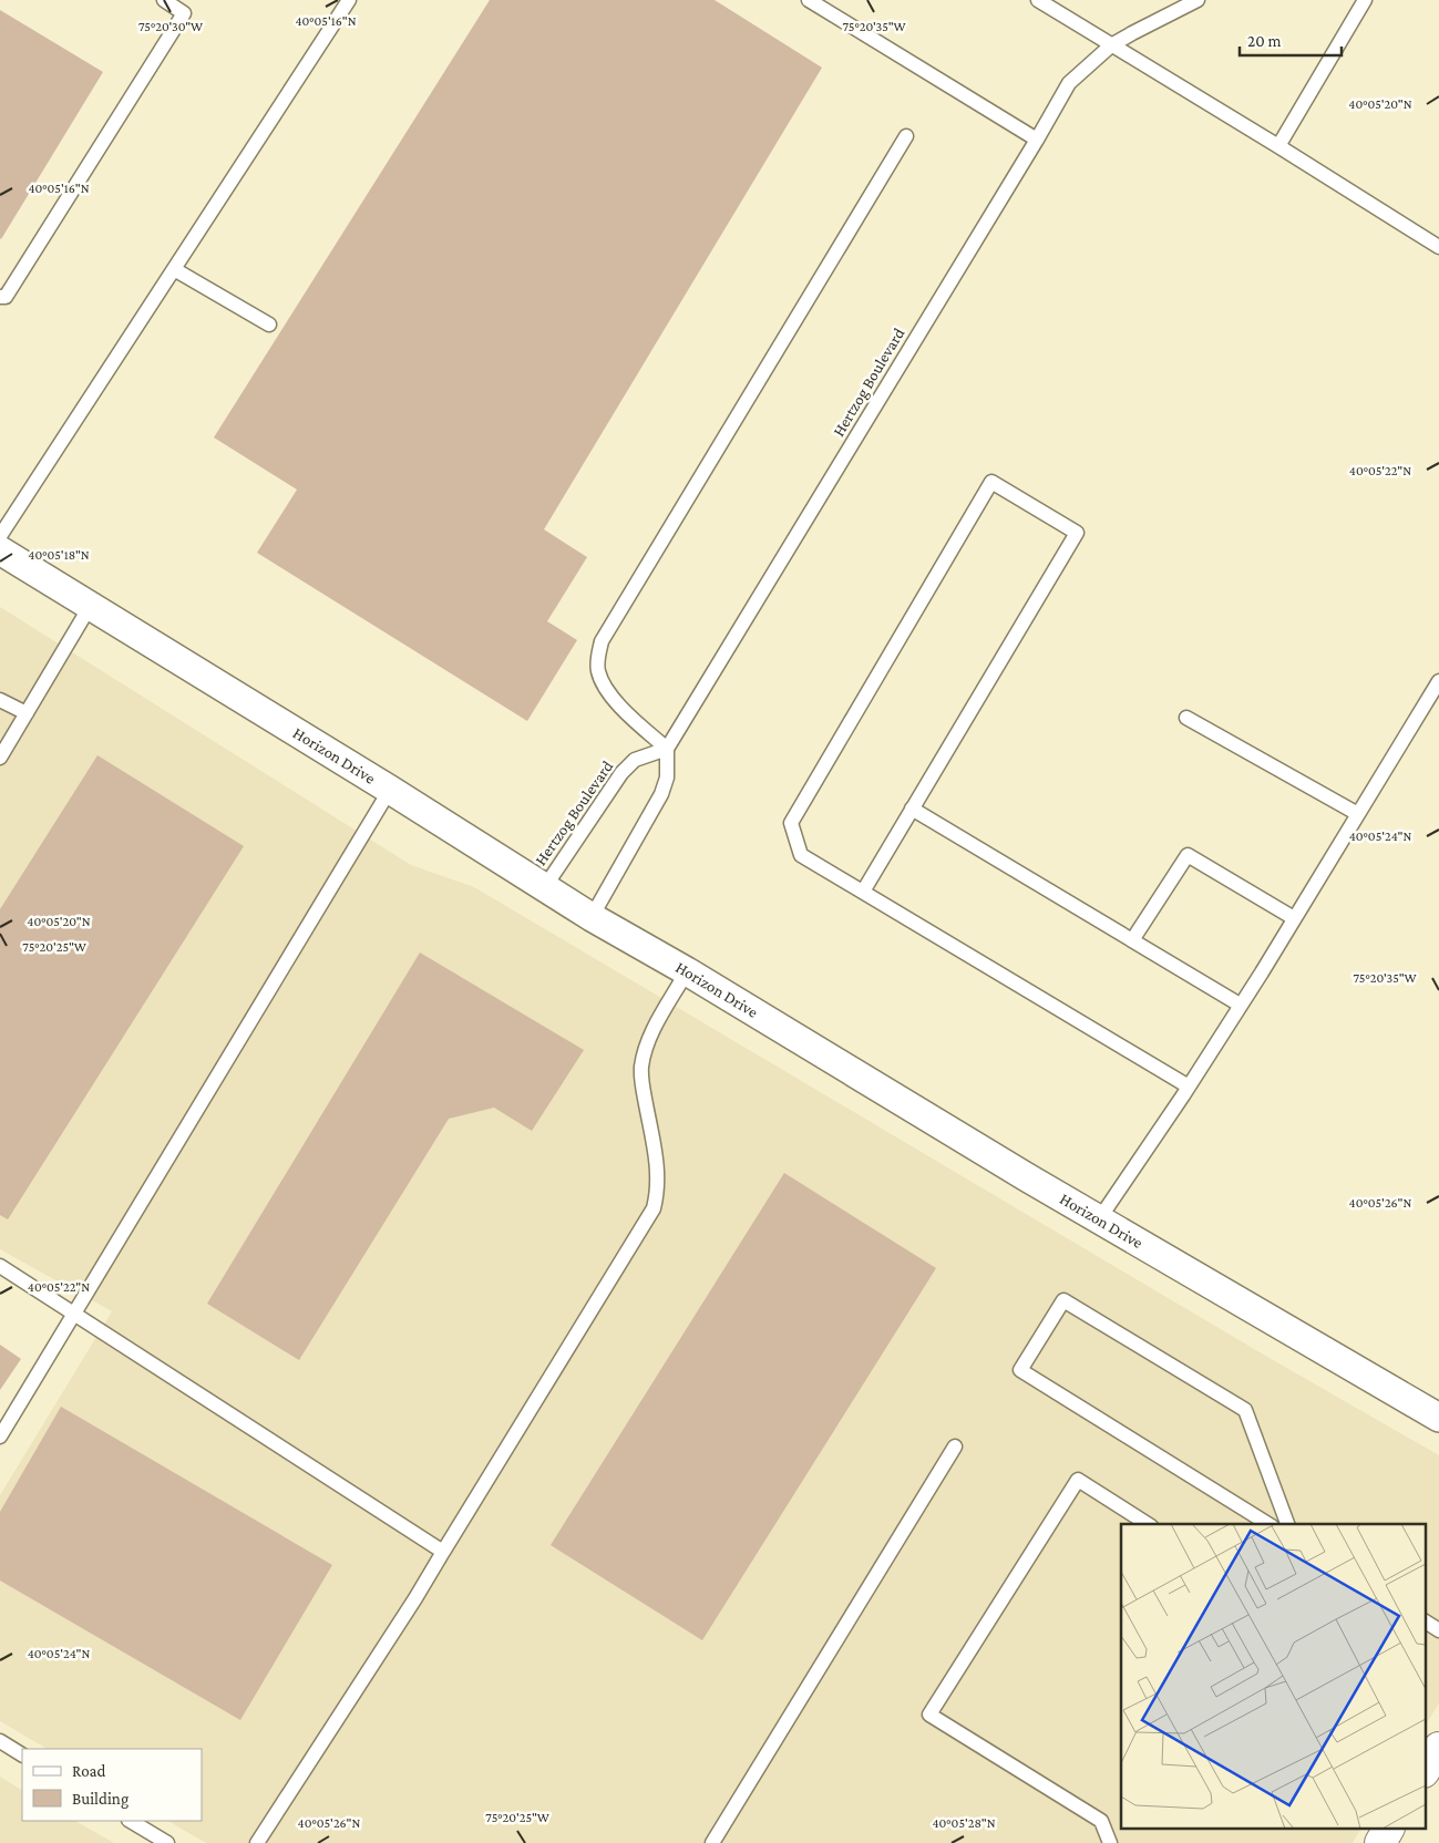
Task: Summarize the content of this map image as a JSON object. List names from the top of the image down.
{
  "streets": {
    "street": ["Horizon Drive"],
    "lane": ["Hertzog Boulevard"]
  },
  "crossings": [
    ["Hertzog Boulevard", "Horizon Drive"]
  ],
  "legend": ["Road", "Building"],
  "scale_bar": "20 m",
  "coordinates": [
    "40°05'16\"N",
    "75°20'35\"W",
    "75°20'30\"W",
    "40°05'20\"N",
    "40°05'22\"N",
    "40°05'18\"N",
    "40°05'24\"N",
    "75°20'25\"W",
    "40°05'26\"N",
    "40°05'28\"N"
  ]
}
